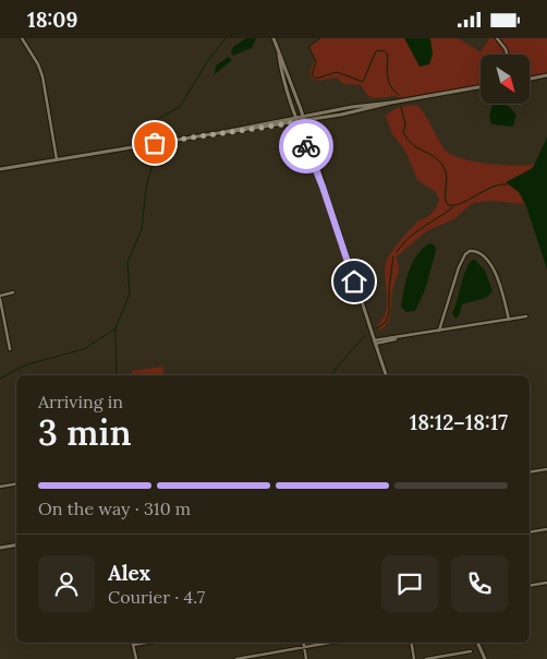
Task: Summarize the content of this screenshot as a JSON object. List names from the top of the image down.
{
  "north": "bottom right",
  "page": {
    "status": "18:09",
    "heading": ["3 min", "Arriving in", "18:12–18:17"],
    "panel": ["Alex", "Courier · 4.7"],
    "bar": "On the way · 310 m"
  }
}
